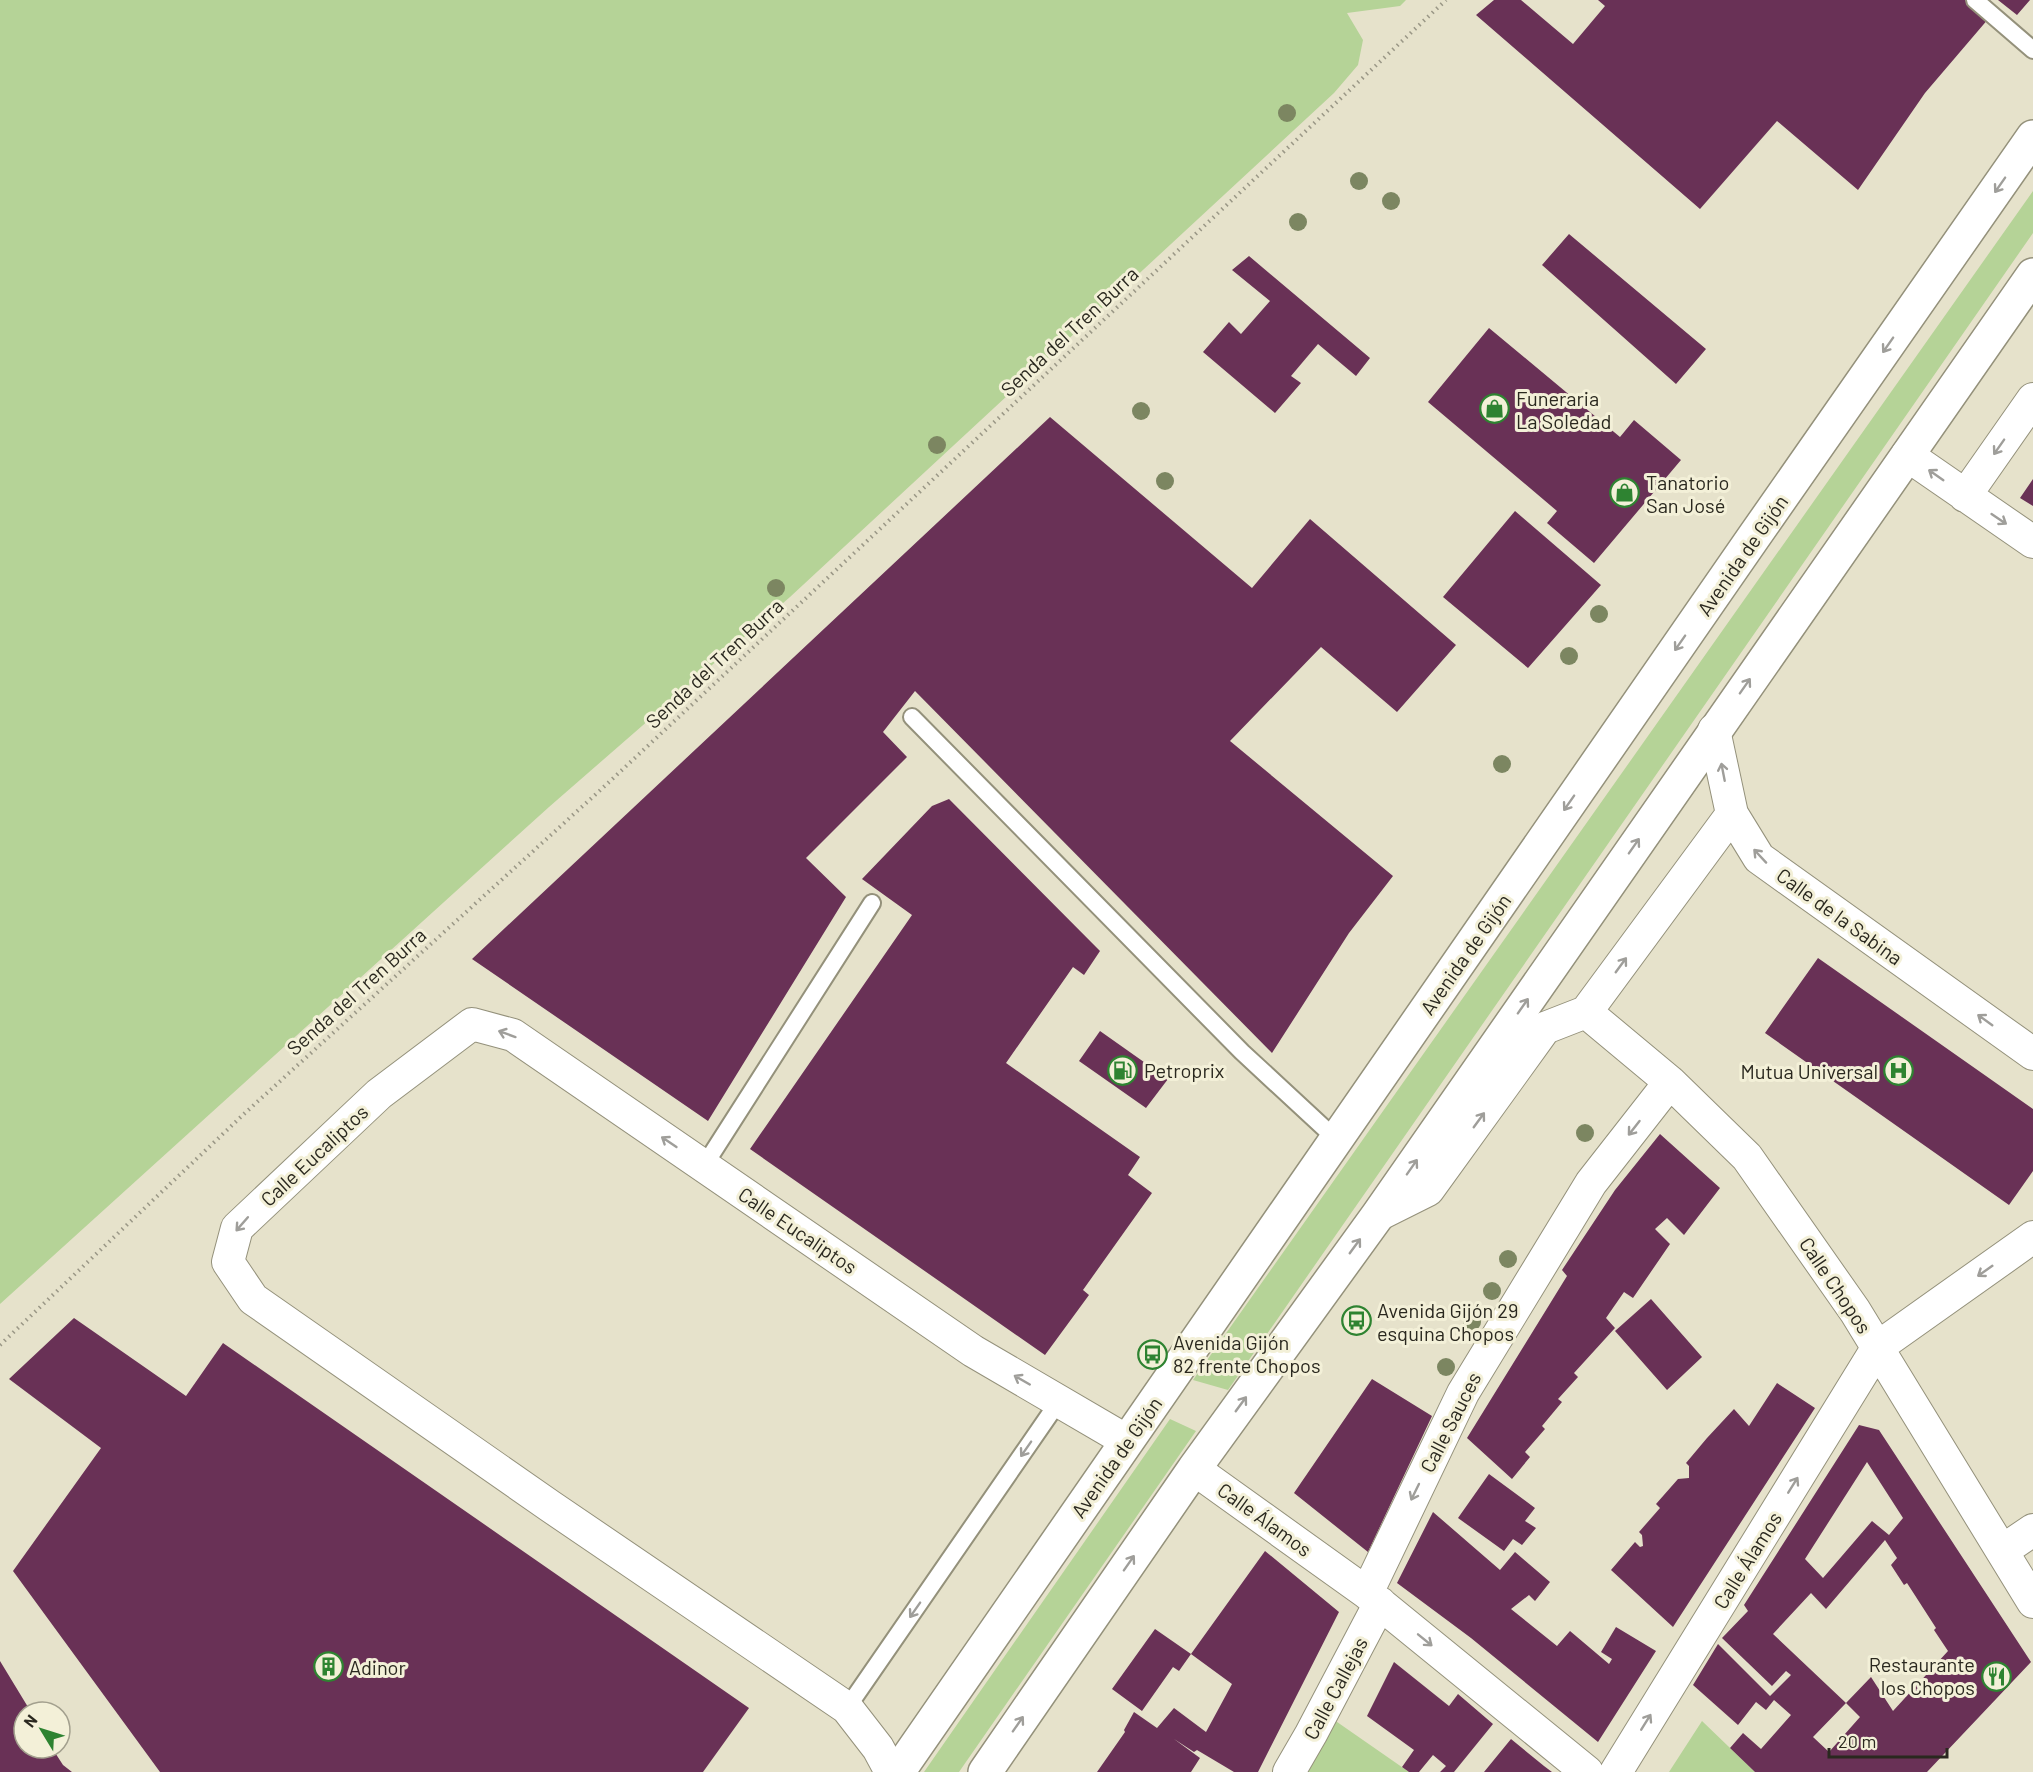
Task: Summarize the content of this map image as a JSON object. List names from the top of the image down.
{
  "streets": {
    "highway": ["Avenida de Gijón"],
    "street": [
      "Calle de la Sabina",
      "Calle Eucaliptos",
      "Calle Chopos",
      "Calle Sauces",
      "Calle Álamos",
      "Calle Callejas"
    ],
    "path": ["Senda del Tren Burra"]
  },
  "crossings": [
    ["Avenida de Gijón", "Calle Eucaliptos"],
    ["Calle Chopos", "Calle Sauces"],
    ["Calle Chopos", "Calle Álamos"],
    ["Calle Sauces", "Calle Álamos"],
    ["Calle Sauces", "Calle Callejas"],
    ["Calle Álamos", "Calle Callejas"]
  ],
  "one_way": ["Calle de la Sabina"],
  "places": {
    "shop": ["Funeraria La Soledad", "Tanatorio San José"],
    "fuel station": ["Petroprix"],
    "hospital": ["Mutua Universal"],
    "bus stop": ["Avenida Gijón 29 esquina Chopos", "Avenida Gijón 82 frente Chopos"],
    "building": ["Adinor"],
    "restaurant": ["Restaurante los Chopos"]
  },
  "scale_bar": "20 m",
  "north": "top left"
}
